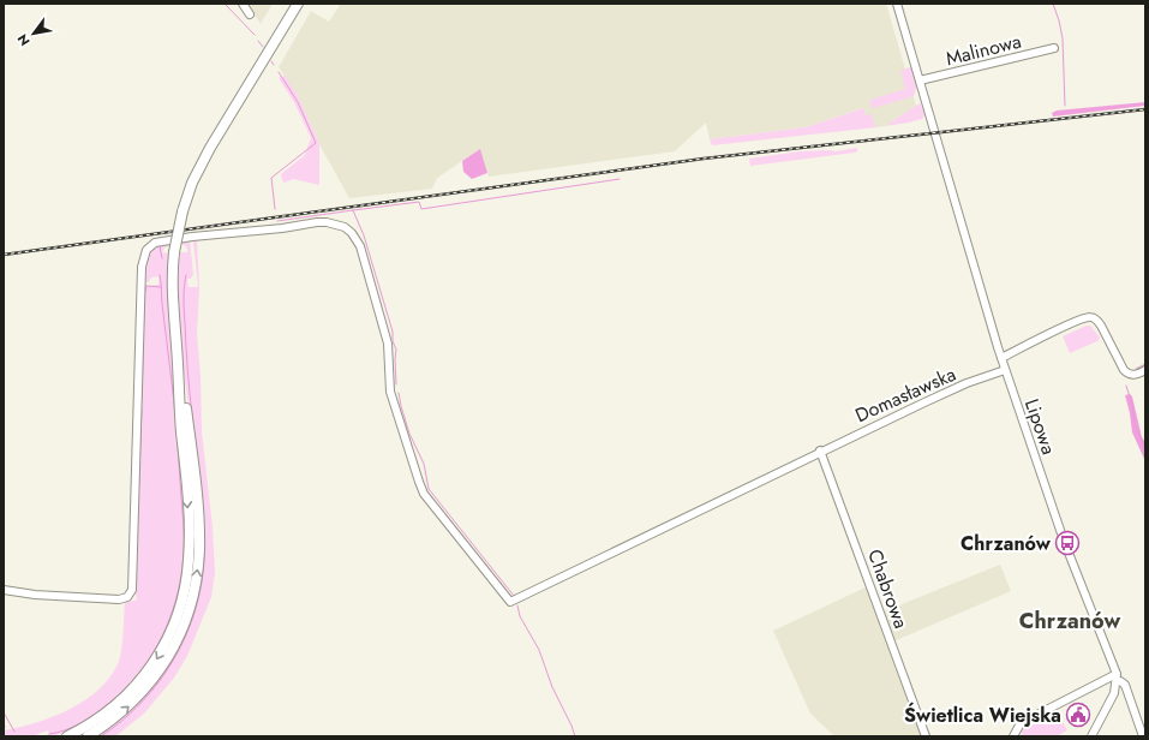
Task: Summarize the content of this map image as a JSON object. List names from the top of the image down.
{
  "streets": {
    "street": [
      "Malinowa",
      "Domasławska",
      "Lipowa",
      "Chabrowa"
    ]
  },
  "crossings": [
    ["Malinowa", "Lipowa"],
    ["Domasławska", "Lipowa"],
    ["Domasławska", "Chabrowa"]
  ],
  "districts": ["Chrzanów"],
  "places": {
    "bus stop": ["Chrzanów"],
    "public building": ["Świetlica Wiejska"]
  },
  "north": "bottom left"
}
